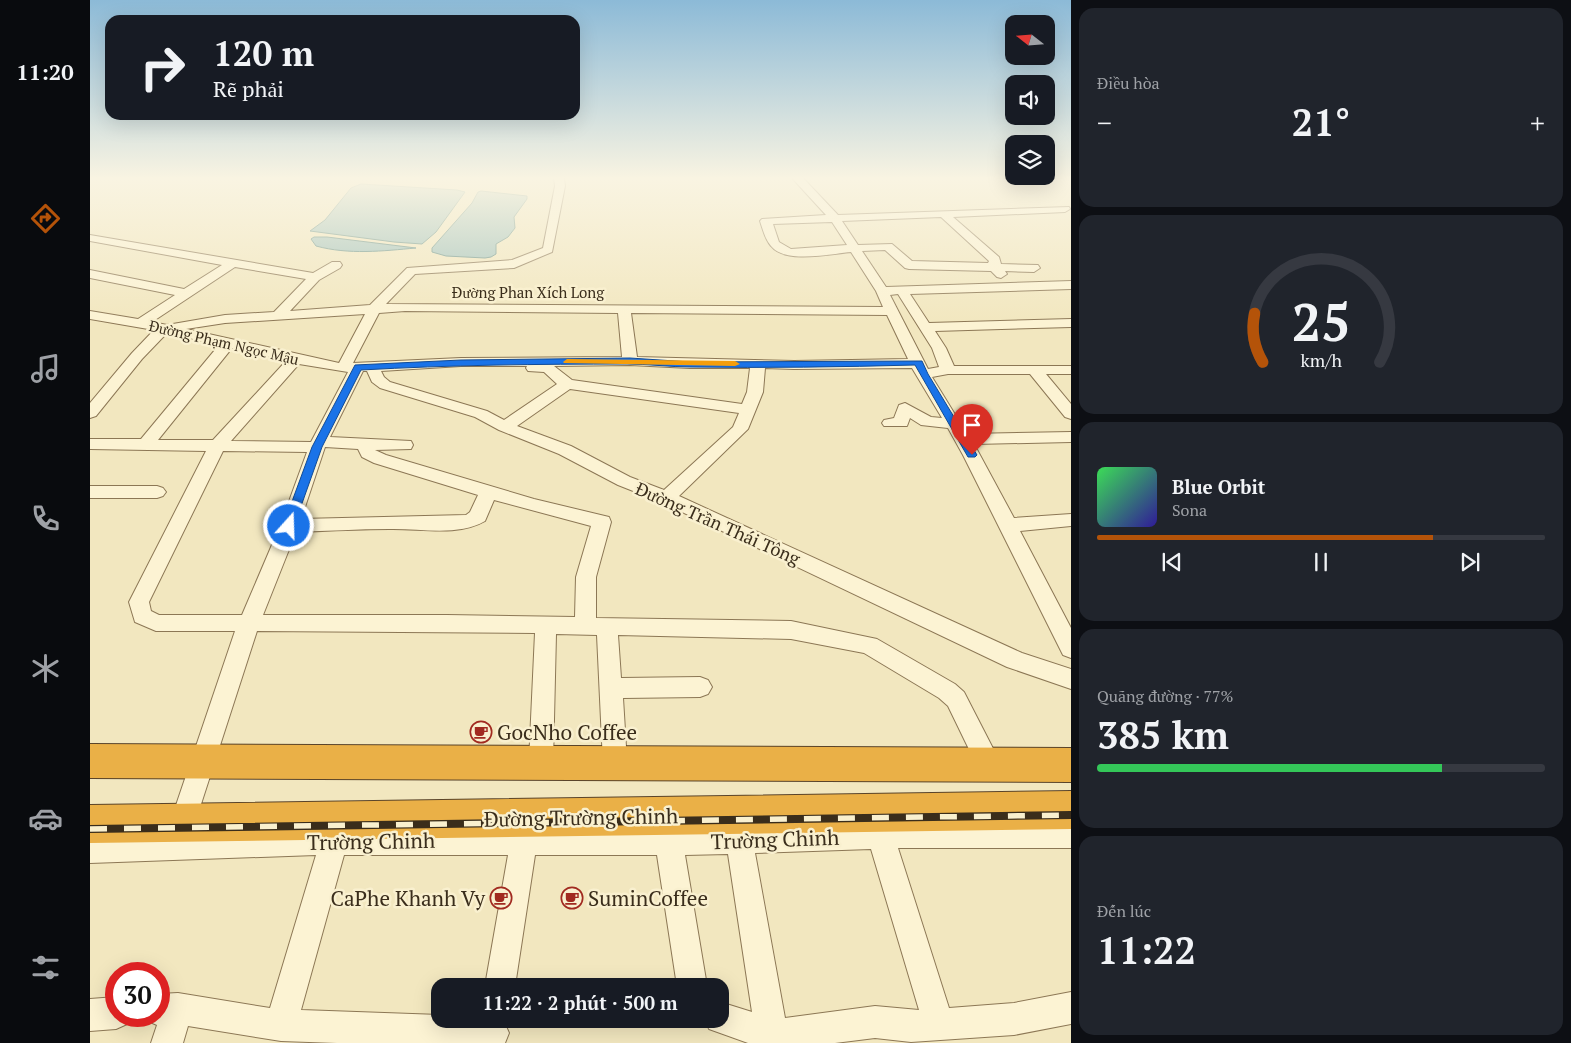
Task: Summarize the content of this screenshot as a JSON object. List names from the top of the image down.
{
  "streets": {
    "highway": ["Đường Trường Chinh"],
    "street": [
      "Đường Phan Xích Long",
      "Đường Phạm Ngọc Mậu",
      "Đường Trần Thái Tông",
      "Trường Chinh"
    ]
  },
  "crossings": [
    ["Đường Phan Xích Long", "Đường Phạm Ngọc Mậu"],
    ["Đường Phạm Ngọc Mậu", "Đường Trần Thái Tông"]
  ],
  "places": {
    "cafe": ["GocNho Coffee", "CaPhe Khanh Vy", "SuminCoffee"]
  },
  "north": "left",
  "page": {
    "tabs": "11:20",
    "tile": [
      "Điều hòa",
      ["Quãng đường · 77%", "385 km"],
      ["Đến lúc", "11:22"]
    ],
    "turn": ["120 m", "Rẽ phải"],
    "heat": ["−", "21°", "+"],
    "song": ["Blue Orbit", "Sona"],
    "limit": "30",
    "trip": "11:22 · 2 phút · 500 m",
    "gauge": ["25", "km/h"]
  }
}
